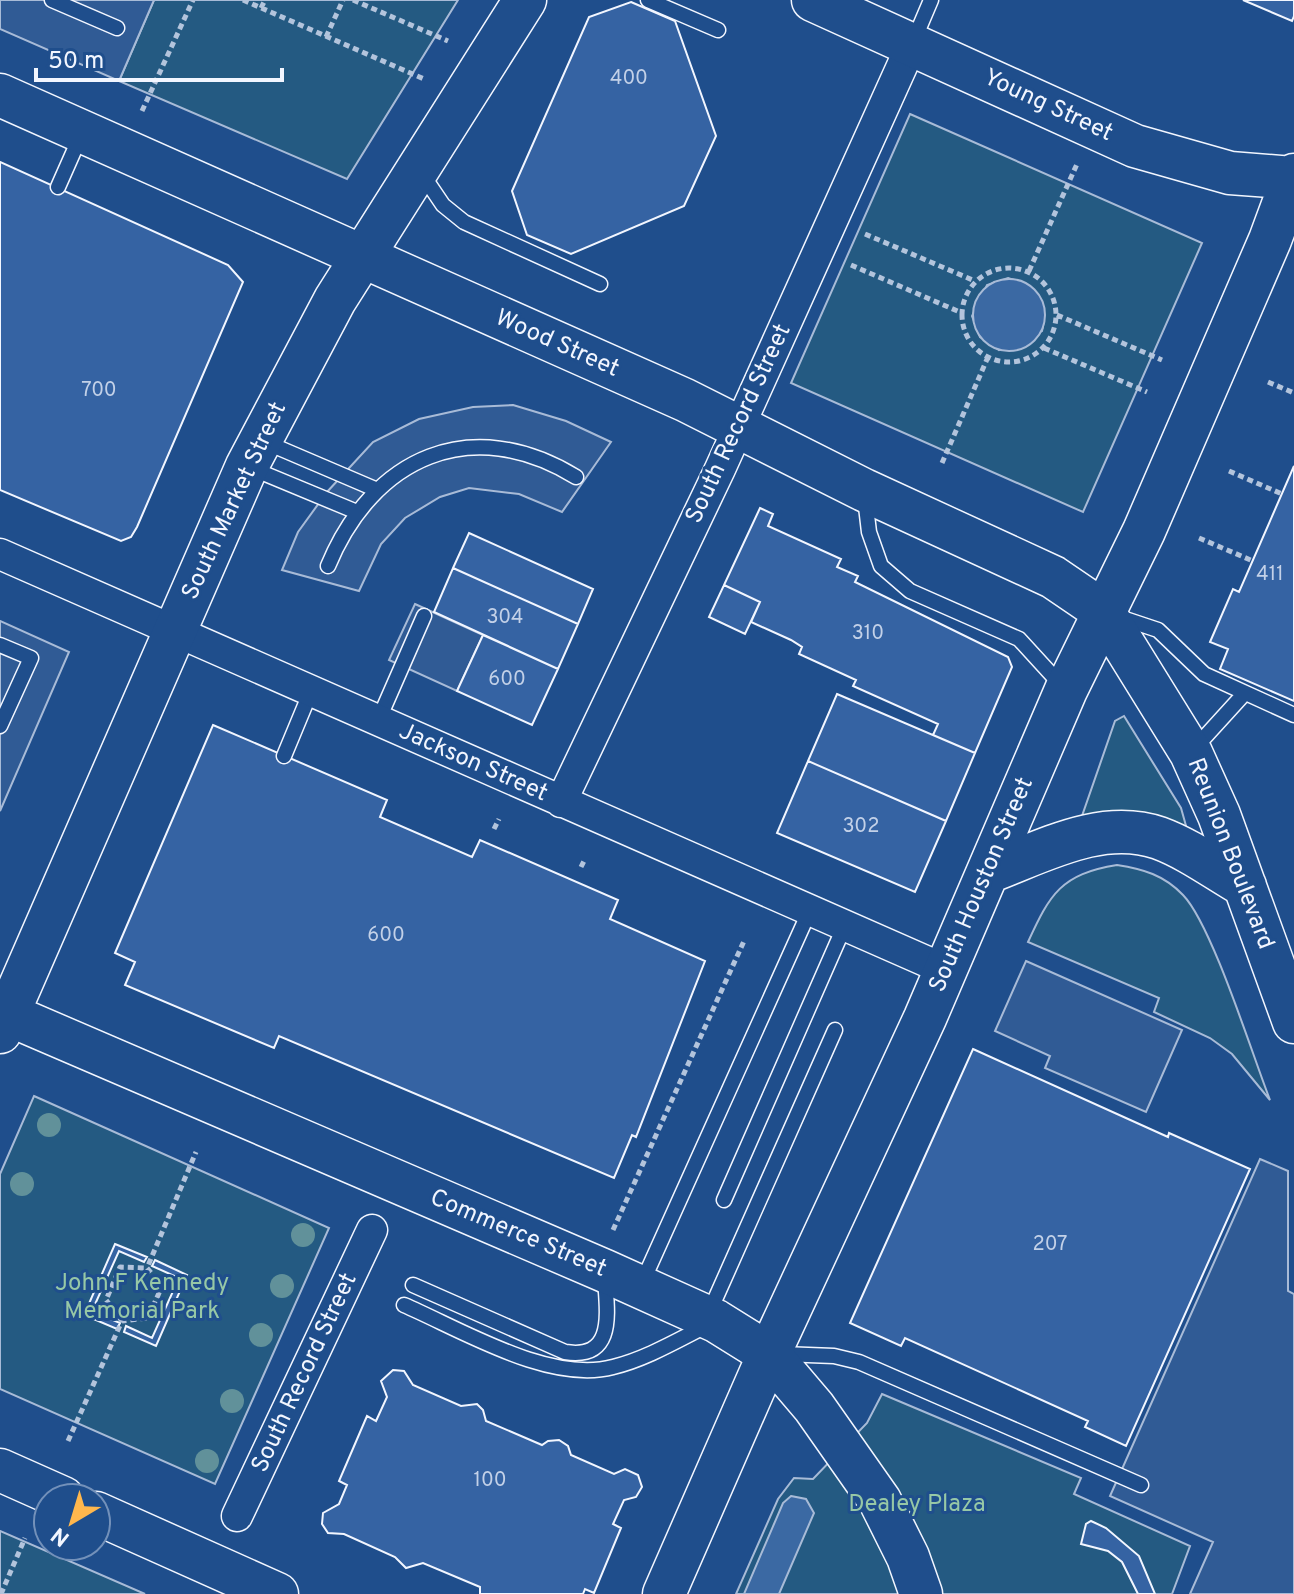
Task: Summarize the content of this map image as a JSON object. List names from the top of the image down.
{
  "streets": {
    "main road": [
      "Young Street",
      "Wood Street",
      "South Market Street",
      "Reunion Boulevard",
      "South Houston Street",
      "Commerce Street"
    ],
    "street": ["South Record Street", "Jackson Street"]
  },
  "crossings": [
    ["Young Street", "South Record Street"],
    ["Young Street", "South Houston Street"],
    ["Wood Street", "South Record Street"],
    ["Wood Street", "South Market Street"],
    ["Wood Street", "Reunion Boulevard"],
    ["Wood Street", "South Houston Street"],
    ["South Record Street", "Jackson Street"],
    ["South Market Street", "Jackson Street"],
    ["South Market Street", "Commerce Street"],
    ["Jackson Street", "South Houston Street"],
    ["Reunion Boulevard", "South Houston Street"],
    ["South Houston Street", "Commerce Street"]
  ],
  "parks": ["John F Kennedy Memorial Park", "Dealey Plaza"],
  "house_numbers": [
    "400",
    "700",
    "411",
    "304",
    "310",
    "600",
    "302",
    "600",
    "207",
    "100"
  ],
  "scale_bar": "50 m",
  "north": "bottom left"
}
